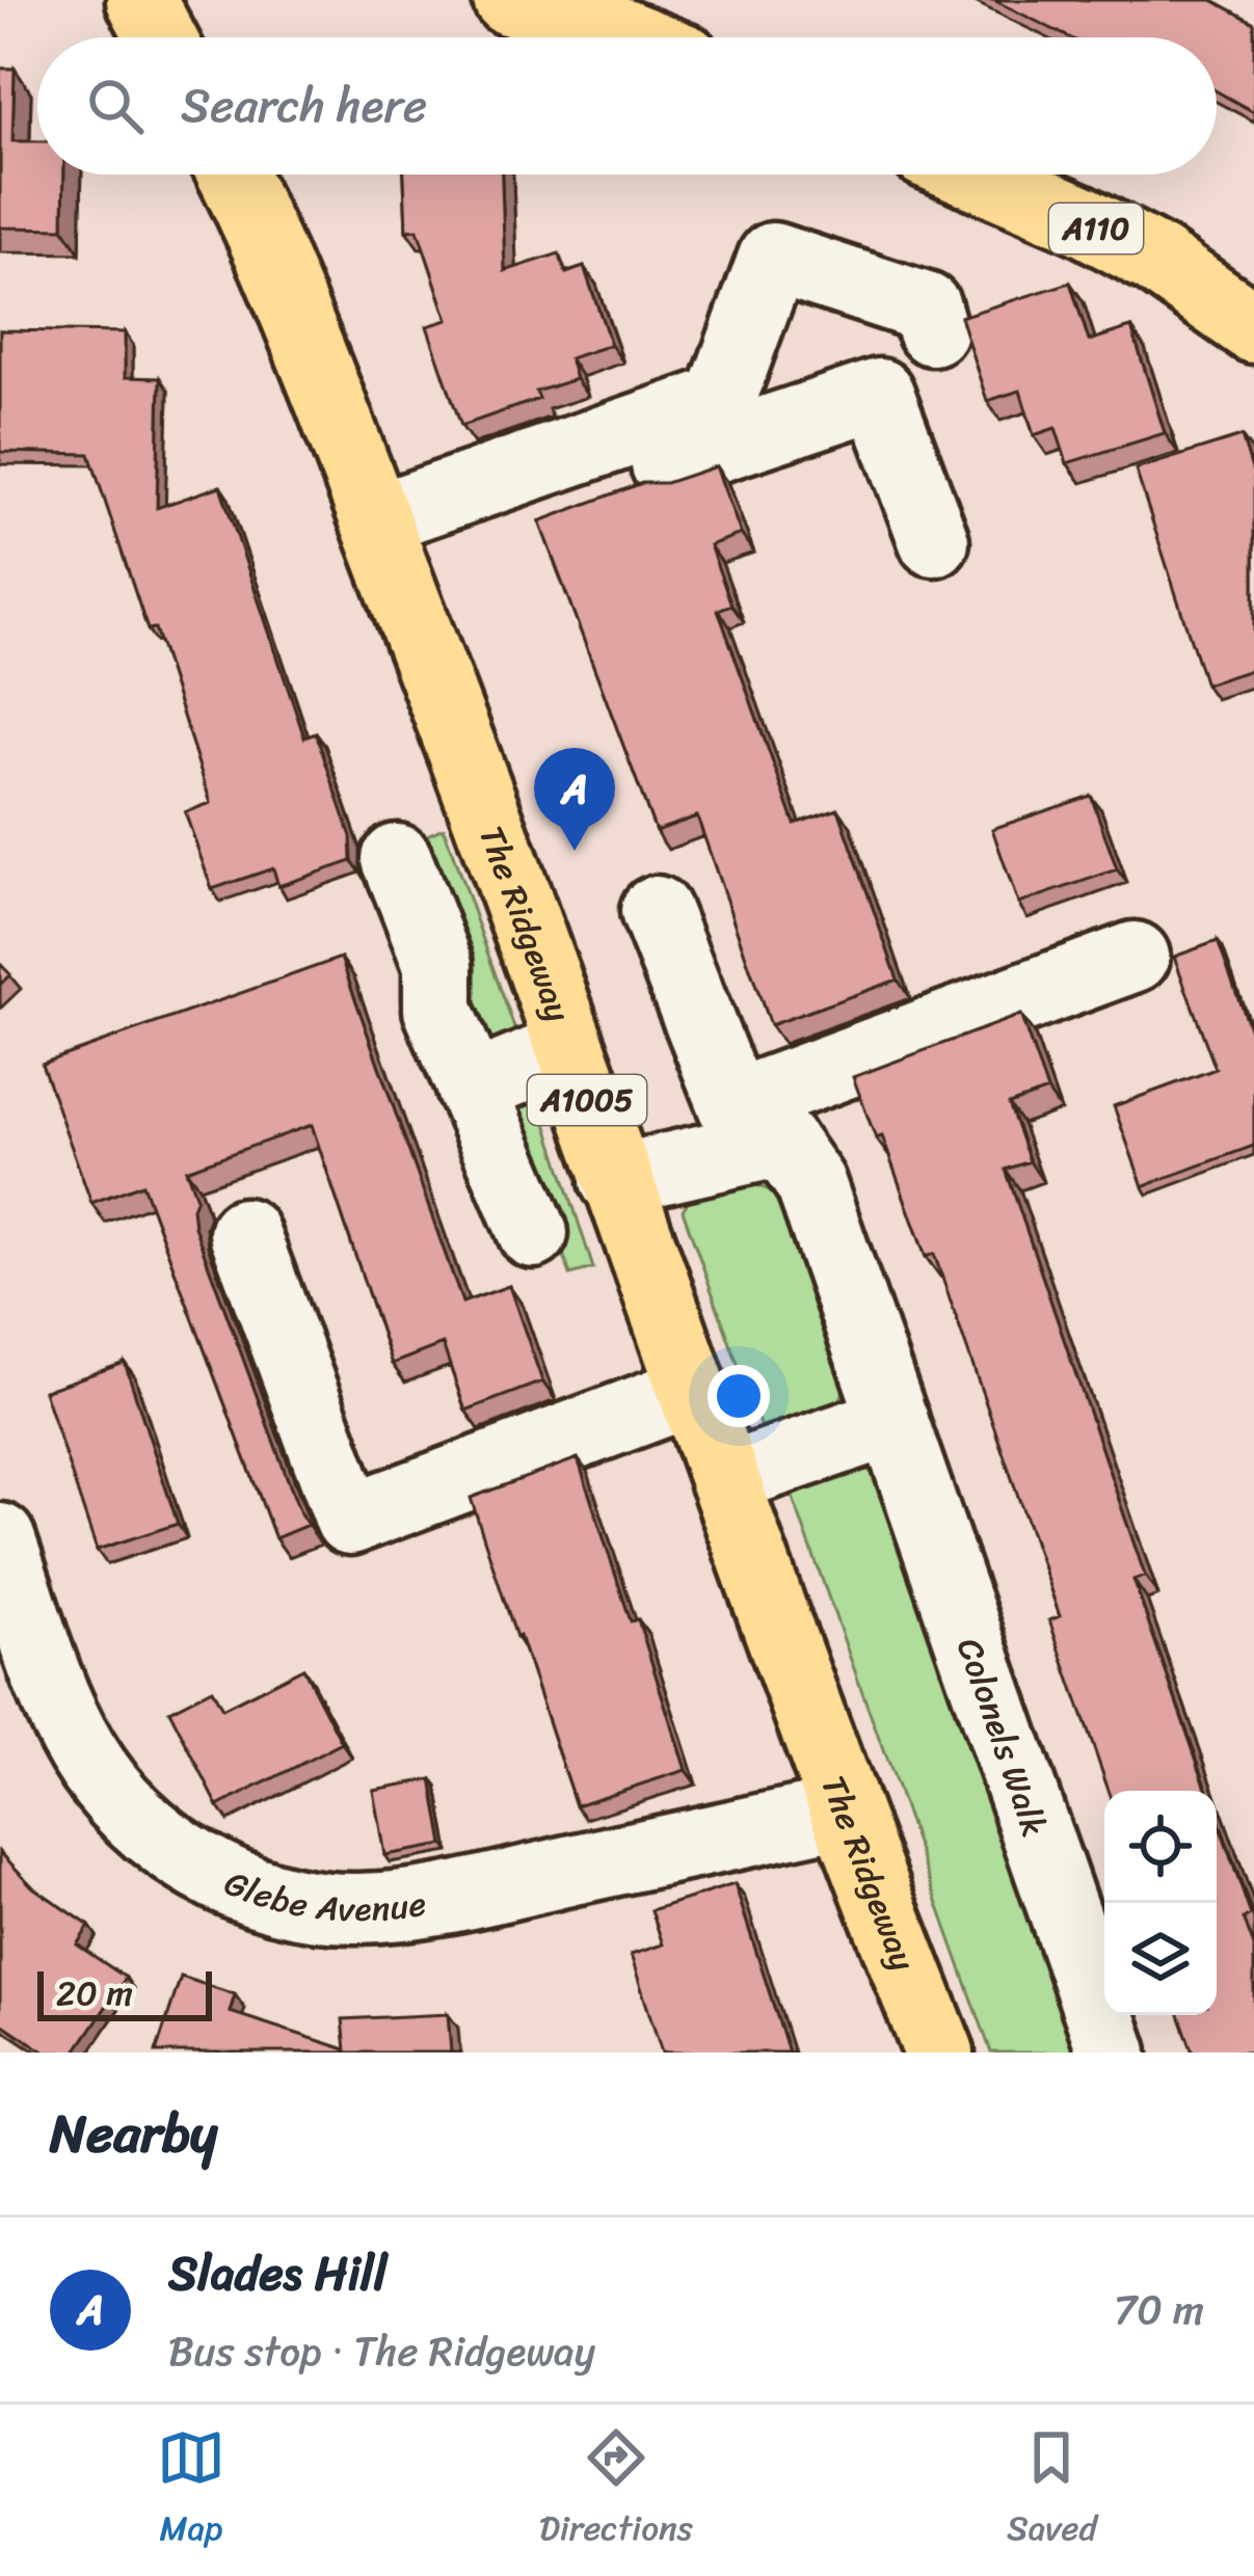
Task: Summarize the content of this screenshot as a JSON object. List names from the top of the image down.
{
  "streets": {
    "main road": ["A110", "The Ridgeway", "A1005"],
    "street": ["Colonels Walk", "Glebe Avenue"]
  },
  "crossings": [
    ["The Ridgeway", "Glebe Avenue"]
  ],
  "scale_bar": "20 m",
  "page": {
    "search": "Search here",
    "pins": "A",
    "scale": "20 m",
    "heading": "Nearby",
    "list": [
      {
        "mark": "A",
        "name": "Slades Hill",
        "note": "Bus stop · The Ridgeway",
        "value": "70 m"
      }
    ],
    "nav": ["Map", "Directions", "Saved"]
  }
}
